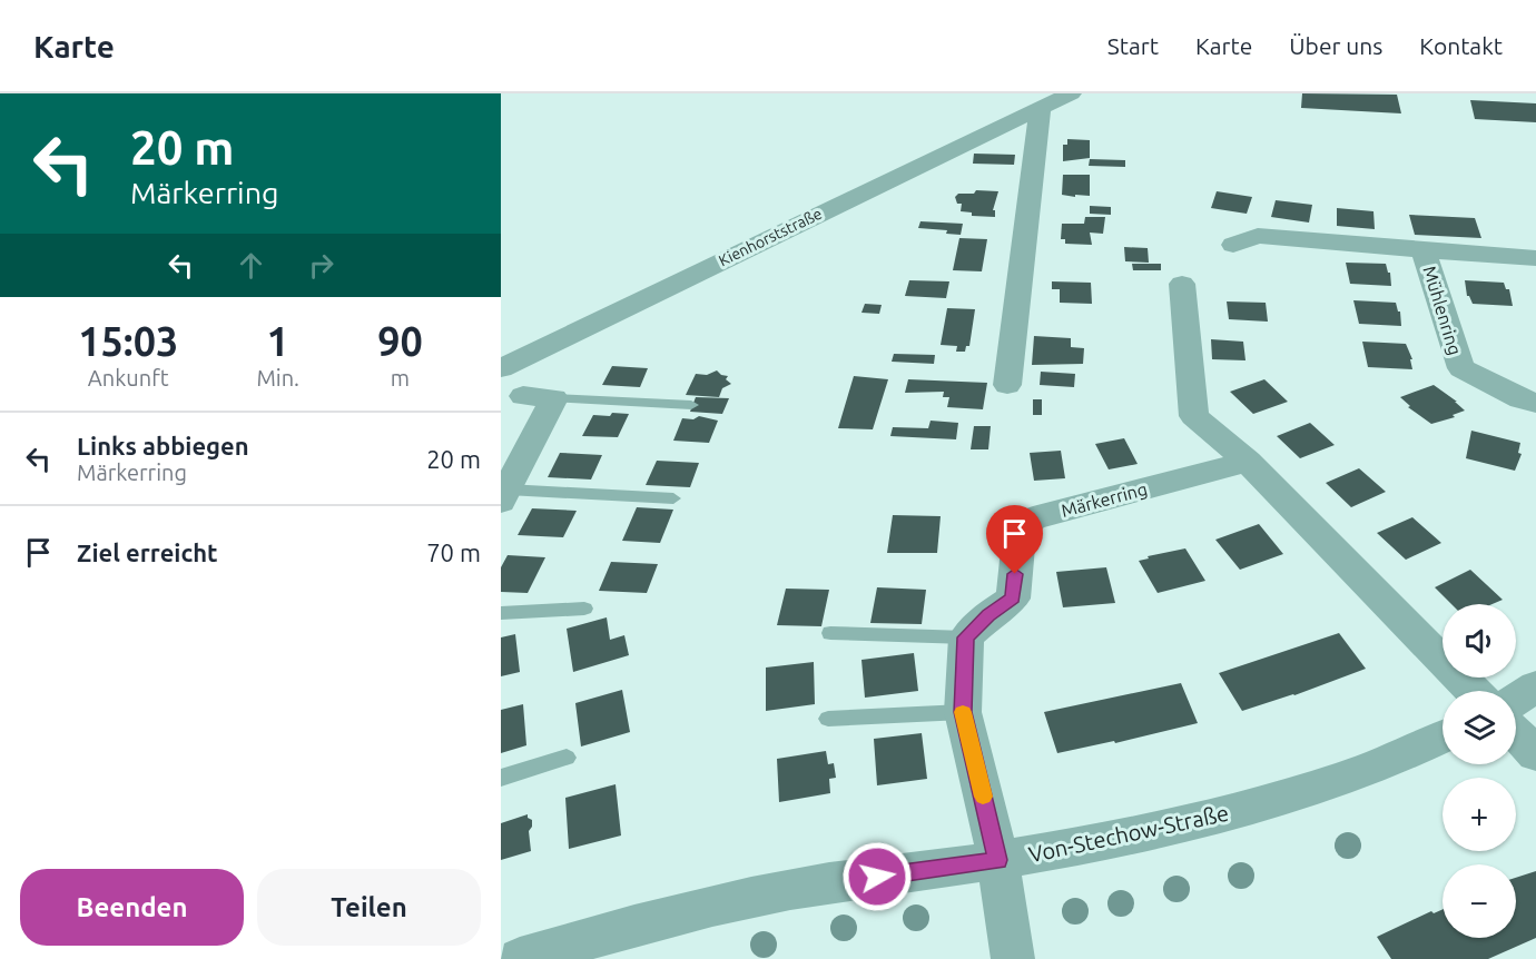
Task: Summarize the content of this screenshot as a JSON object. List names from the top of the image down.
{
  "streets": {
    "street": [
      "Kienhorststraße",
      "Mühlenring",
      "Märkerring",
      "Von-Stechow-Straße"
    ]
  },
  "page": {
    "header": "Karte",
    "nav": [
      "Start",
      "Karte",
      "Über uns",
      "Kontakt"
    ],
    "turn": ["20 m", "Märkerring"],
    "eta": [
      "15:03",
      "Ankunft",
      "1",
      "Min.",
      "90",
      "m"
    ],
    "list": [
      {
        "name": "Links abbiegen",
        "note": "Märkerring",
        "value": "20 m"
      },
      {
        "name": "Ziel erreicht",
        "value": "70 m"
      }
    ],
    "map_buttons": ["+", "−"],
    "buttons": ["Beenden", "Teilen"]
  }
}
